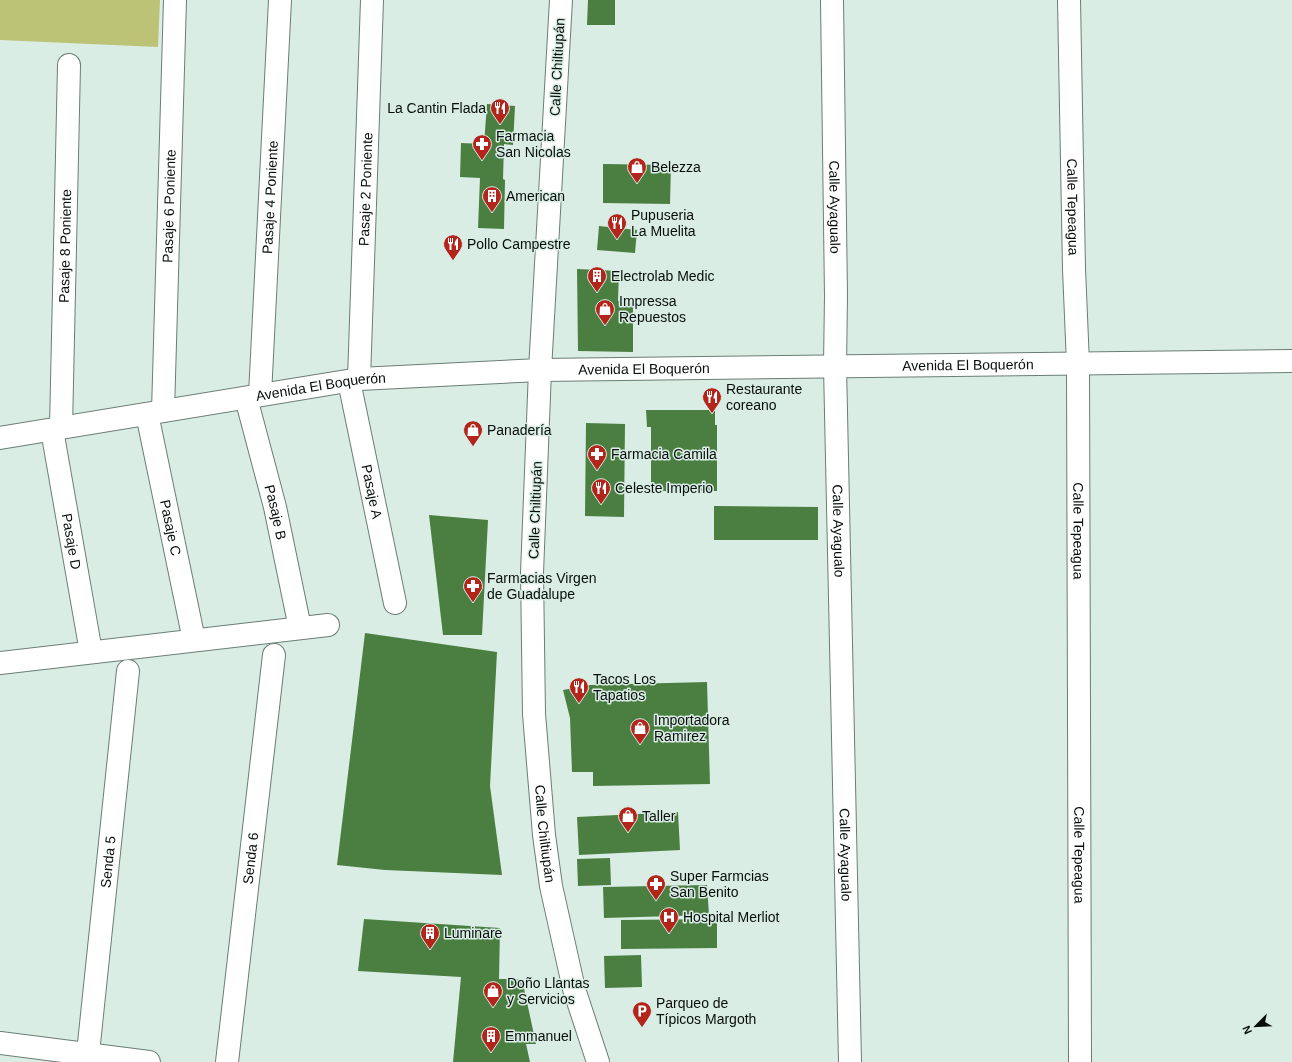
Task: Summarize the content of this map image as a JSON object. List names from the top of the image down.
{
  "streets": {
    "street": [
      "Calle Chiltiupán",
      "Pasaje 2 Poniente",
      "Pasaje 4 Poniente",
      "Pasaje 6 Poniente",
      "Calle Ayagualo",
      "Calle Tepeagua",
      "Pasaje 8 Poniente",
      "Avenida El Boquerón",
      "Pasaje A",
      "Pasaje B",
      "Pasaje C",
      "Pasaje D",
      "Senda 6",
      "Senda 5"
    ]
  },
  "crossings": [
    ["Calle Chiltiupán", "Avenida El Boquerón"],
    ["Pasaje 2 Poniente", "Avenida El Boquerón"],
    ["Pasaje 2 Poniente", "Pasaje A"],
    ["Pasaje 4 Poniente", "Avenida El Boquerón"],
    ["Pasaje 4 Poniente", "Pasaje B"],
    ["Pasaje 6 Poniente", "Avenida El Boquerón"],
    ["Pasaje 6 Poniente", "Pasaje C"],
    ["Calle Ayagualo", "Avenida El Boquerón"],
    ["Calle Tepeagua", "Avenida El Boquerón"],
    ["Pasaje 8 Poniente", "Avenida El Boquerón"],
    ["Pasaje 8 Poniente", "Pasaje D"],
    ["Avenida El Boquerón", "Pasaje A"],
    ["Avenida El Boquerón", "Pasaje B"],
    ["Avenida El Boquerón", "Pasaje C"],
    ["Avenida El Boquerón", "Pasaje D"]
  ],
  "places": {
    "restaurant": [
      "La Cantin Flada",
      "Pupuseria La Muelita",
      "Pollo Campestre",
      "Restaurante coreano",
      "Celeste Imperio",
      "Tacos Los Tapatios"
    ],
    "pharmacy": [
      "Farmacia San Nicolas",
      "Farmacia Camila",
      "Farmacias Virgen de Guadalupe",
      "Super Farmcias San Benito"
    ],
    "shop": [
      "Belezza",
      "Impressa Repuestos",
      "Panadería",
      "Importadora Ramirez",
      "Taller",
      "Doño Llantas y Servicios"
    ],
    "building": [
      "American",
      "Electrolab Medic",
      "Luminare",
      "Emmanuel"
    ],
    "hospital": ["Hospital Merliot"],
    "parking": ["Parqueo de Típicos Margoth"]
  },
  "north": "bottom left"
}
